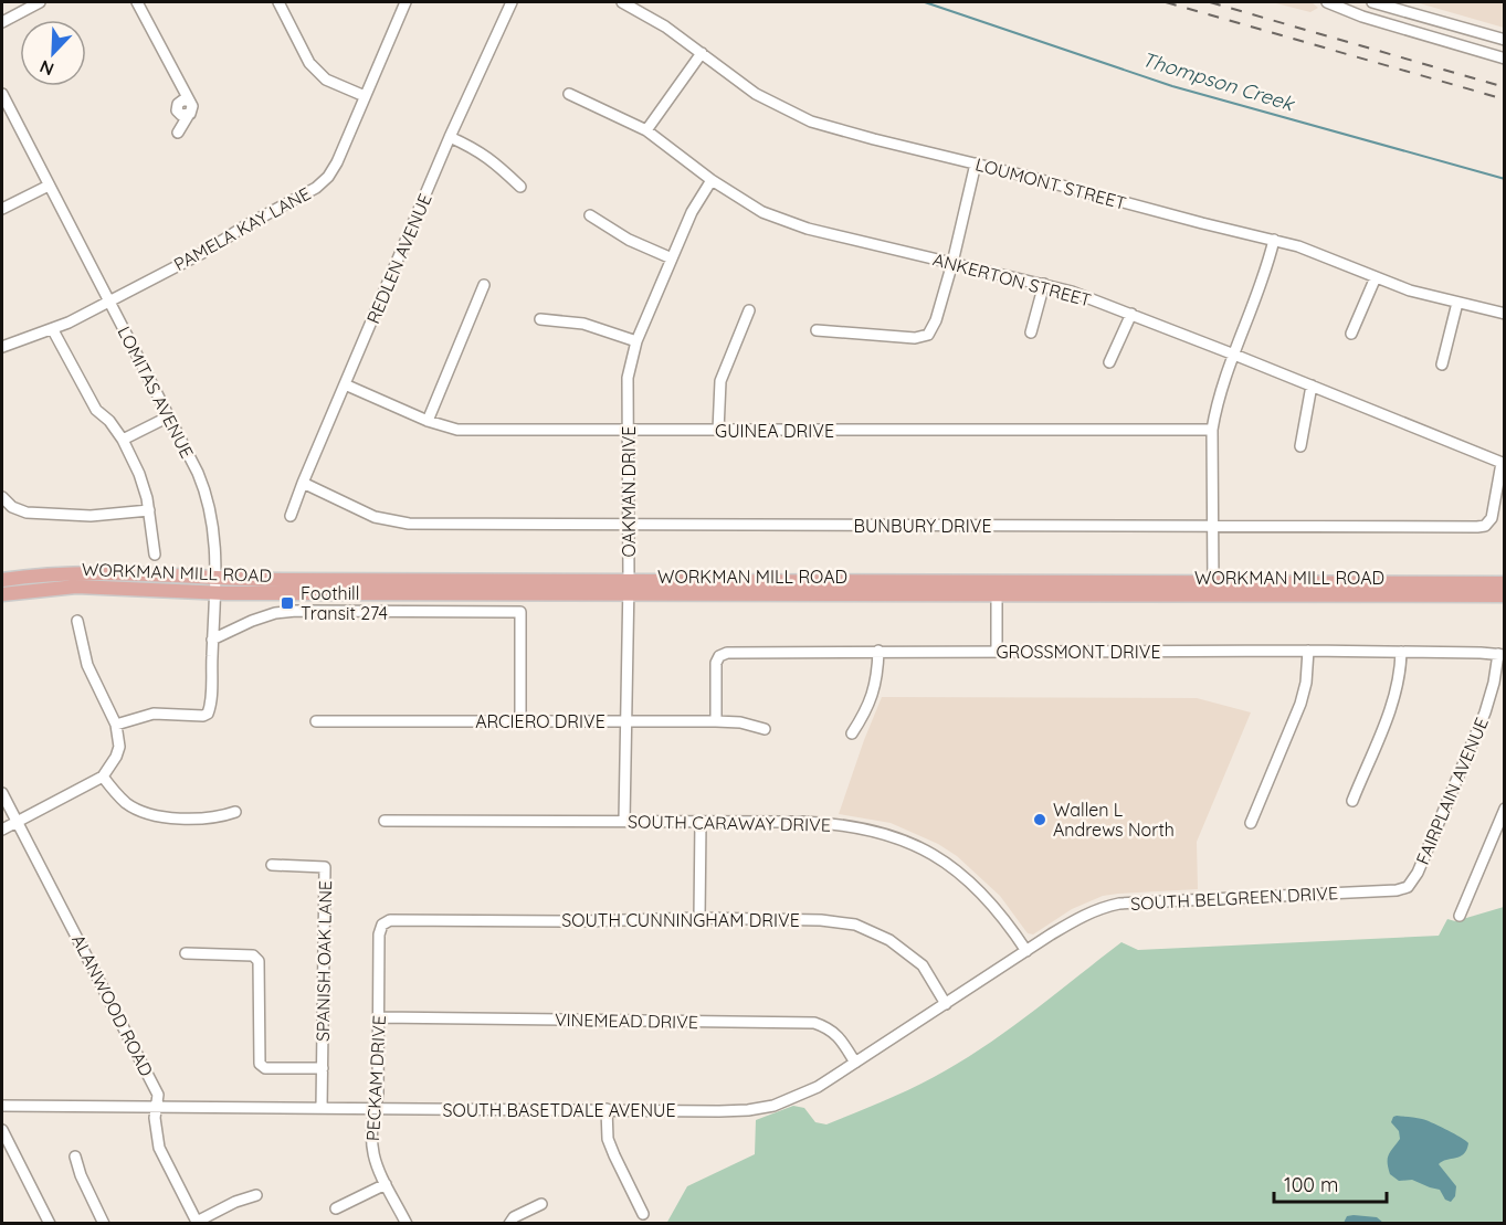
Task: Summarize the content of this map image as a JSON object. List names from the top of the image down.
{
  "streets": {
    "main road": ["WORKMAN MILL ROAD"],
    "street": [
      "LOUMONT STREET",
      "PAMELA KAY LANE",
      "REDLEN AVENUE",
      "ANKERTON STREET",
      "LOMITAS AVENUE",
      "GUINEA DRIVE",
      "OAKMAN DRIVE",
      "BUNBURY DRIVE",
      "GROSSMONT DRIVE",
      "ARCIERO DRIVE",
      "FAIRPLAIN AVENUE",
      "SOUTH CARAWAY DRIVE",
      "SOUTH BELGREEN DRIVE",
      "SOUTH CUNNINGHAM DRIVE",
      "SPANISH OAK LANE",
      "ALANWOOD ROAD",
      "VINEMEAD DRIVE",
      "PECKAM DRIVE",
      "SOUTH BASETDALE AVENUE"
    ]
  },
  "crossings": [
    ["PAMELA KAY LANE", "LOMITAS AVENUE"],
    ["REDLEN AVENUE", "GUINEA DRIVE"],
    ["REDLEN AVENUE", "BUNBURY DRIVE"],
    ["ANKERTON STREET", "OAKMAN DRIVE"],
    ["ANKERTON STREET", "BUNBURY DRIVE"],
    ["LOMITAS AVENUE", "WORKMAN MILL ROAD"],
    ["GUINEA DRIVE", "OAKMAN DRIVE"],
    ["OAKMAN DRIVE", "BUNBURY DRIVE"],
    ["OAKMAN DRIVE", "WORKMAN MILL ROAD"],
    ["OAKMAN DRIVE", "ARCIERO DRIVE"],
    ["OAKMAN DRIVE", "SOUTH CARAWAY DRIVE"],
    ["GROSSMONT DRIVE", "ARCIERO DRIVE"],
    ["GROSSMONT DRIVE", "FAIRPLAIN AVENUE"],
    ["FAIRPLAIN AVENUE", "SOUTH BELGREEN DRIVE"],
    ["SOUTH CARAWAY DRIVE", "SOUTH BASETDALE AVENUE"],
    ["SOUTH BELGREEN DRIVE", "SOUTH BASETDALE AVENUE"],
    ["SOUTH CUNNINGHAM DRIVE", "PECKAM DRIVE"],
    ["SOUTH CUNNINGHAM DRIVE", "SOUTH BASETDALE AVENUE"],
    ["SPANISH OAK LANE", "SOUTH BASETDALE AVENUE"],
    ["ALANWOOD ROAD", "SOUTH BASETDALE AVENUE"],
    ["VINEMEAD DRIVE", "PECKAM DRIVE"],
    ["VINEMEAD DRIVE", "SOUTH BASETDALE AVENUE"],
    ["PECKAM DRIVE", "SOUTH BASETDALE AVENUE"]
  ],
  "water": ["Thompson Creek"],
  "places": {
    "transit": ["Foothill Transit 274"],
    "other": ["Wallen L Andrews North"]
  },
  "scale_bar": "100 m",
  "north": "bottom left"
}
